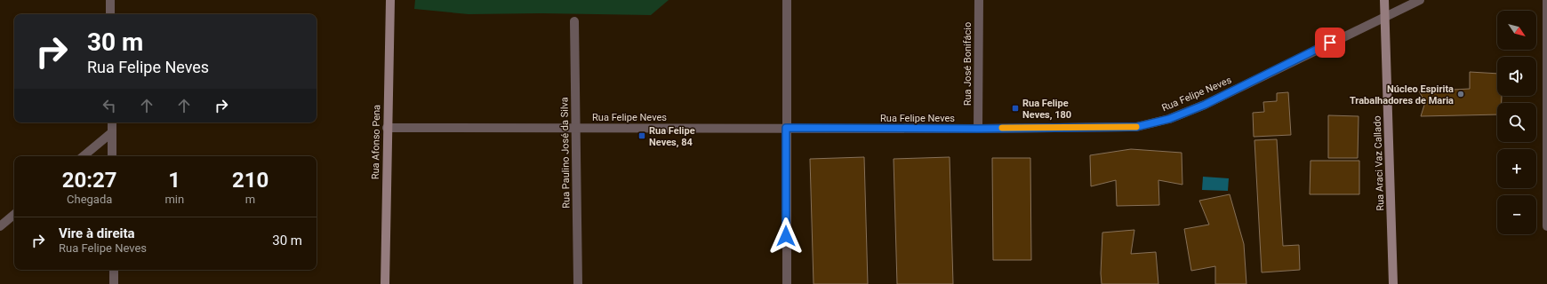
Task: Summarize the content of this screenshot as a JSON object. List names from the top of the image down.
{
  "streets": {
    "main road": ["Rua Afonso Pena", "Rua Araci Vaz Callado"],
    "street": ["Rua José Bonifácio", "Rua Felipe Neves", "Rua Paulino José da Silva"]
  },
  "crossings": [
    ["Rua José Bonifácio", "Rua Felipe Neves"],
    ["Rua Felipe Neves", "Rua Afonso Pena"],
    ["Rua Felipe Neves", "Rua Paulino José da Silva"],
    ["Rua Felipe Neves", "Rua Araci Vaz Callado"]
  ],
  "places": {
    "other": ["Núcleo Espirita Trabalhadores de Maria"],
    "transit": ["Rua Felipe Neves, 180", "Rua Felipe Neves, 84"]
  },
  "north": "bottom right",
  "page": {
    "map_buttons": ["+", "−"],
    "turn": ["30 m", "Rua Felipe Neves"],
    "eta": [
      "20:27",
      "Chegada",
      "1",
      "min",
      "210",
      "m"
    ],
    "list": [
      {
        "name": "Vire à direita",
        "note": "Rua Felipe Neves",
        "value": "30 m"
      }
    ]
  }
}
